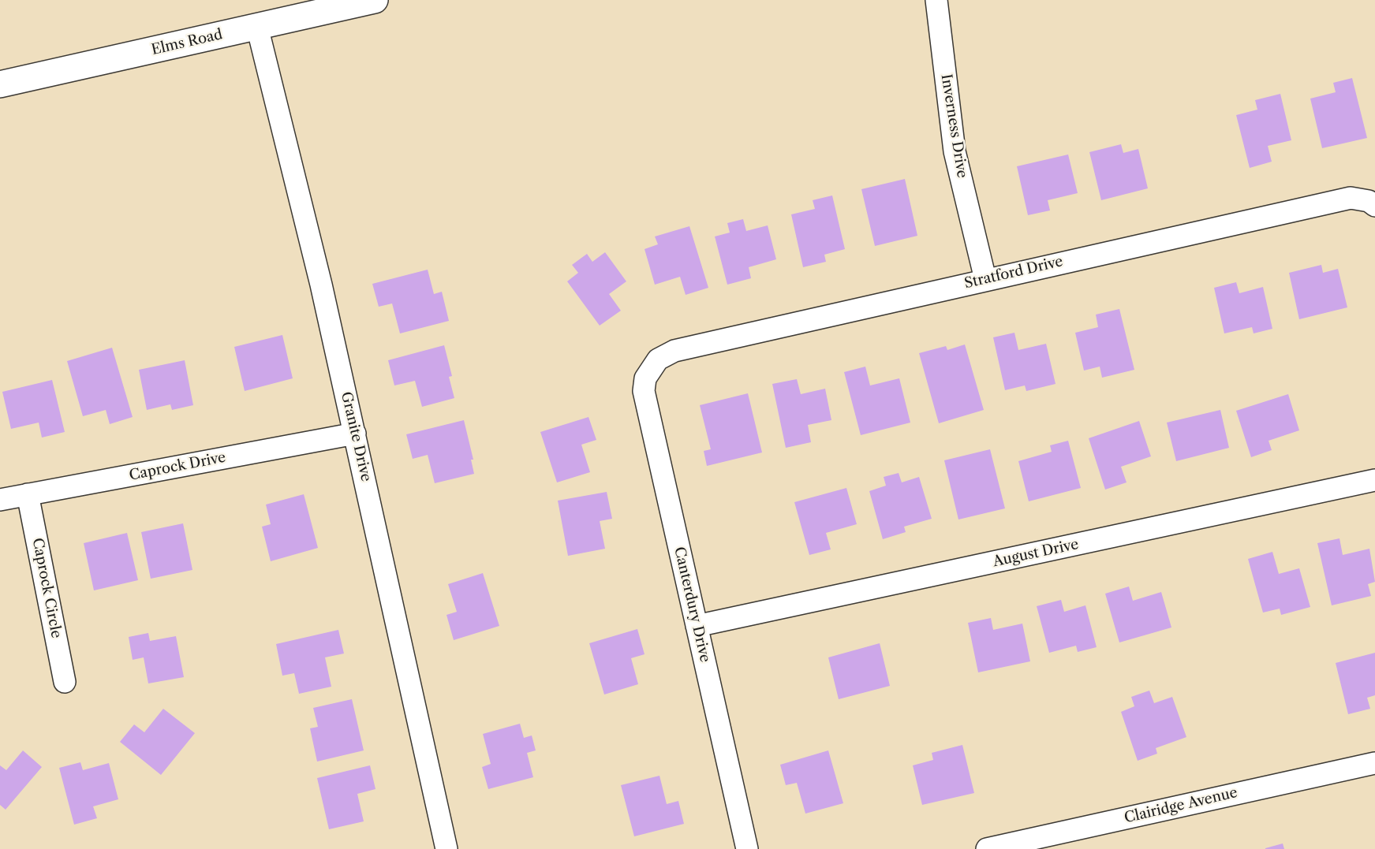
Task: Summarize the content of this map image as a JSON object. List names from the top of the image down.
{
  "streets": {
    "main road": ["Elms Road"],
    "street": [
      "Inverness Drive",
      "Stratford Drive",
      "Granite Drive",
      "Caprock Drive",
      "August Drive",
      "Caprock Circle",
      "Canterdury Drive",
      "Clairidge Avenue"
    ]
  },
  "crossings": [
    ["Elms Road", "Granite Drive"],
    ["Inverness Drive", "Stratford Drive"],
    ["Stratford Drive", "Canterdury Drive"],
    ["Granite Drive", "Caprock Drive"],
    ["Caprock Drive", "Caprock Circle"],
    ["August Drive", "Canterdury Drive"]
  ]
}
